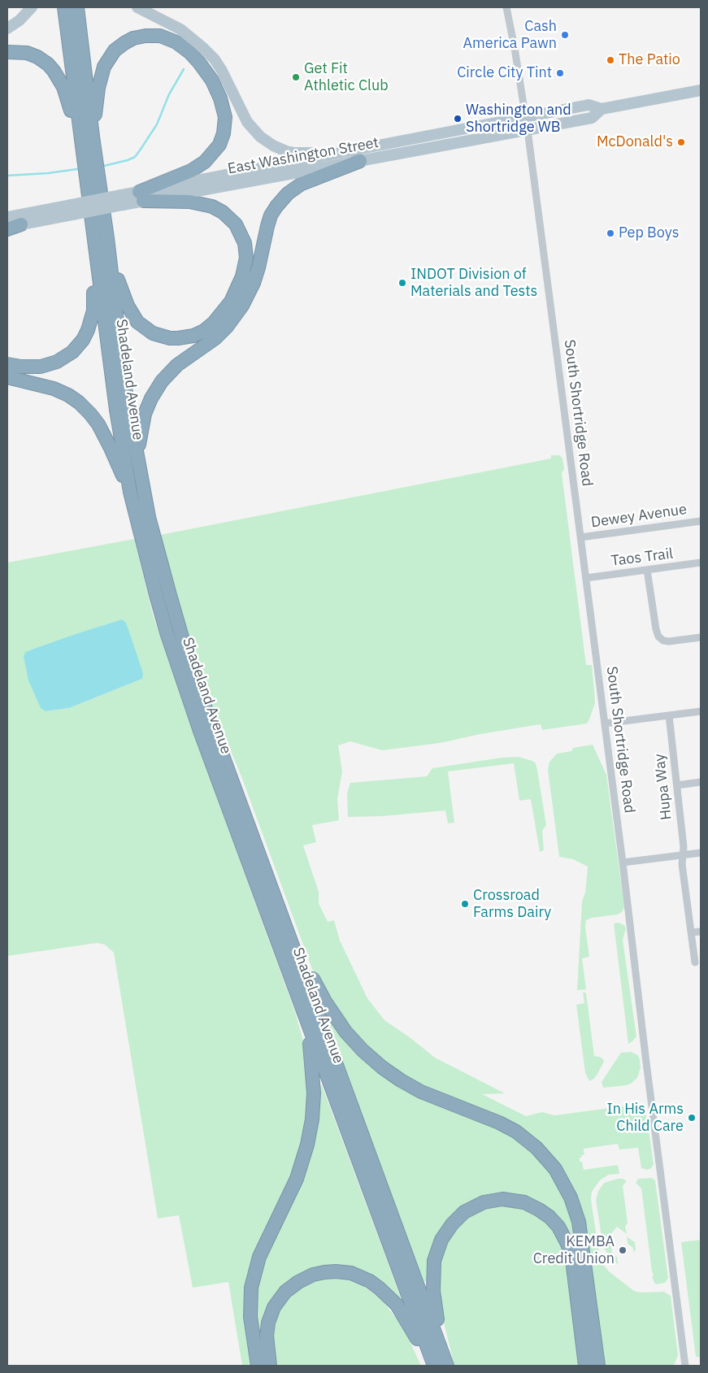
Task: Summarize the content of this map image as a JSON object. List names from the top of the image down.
{
  "streets": {
    "highway": ["Shadeland Avenue"],
    "main road": ["East Washington Street"],
    "street": [
      "South Shortridge Road",
      "Dewey Avenue",
      "Taos Trail",
      "Hupa Way"
    ]
  },
  "crossings": [
    ["East Washington Street", "South Shortridge Road"],
    ["South Shortridge Road", "Dewey Avenue"],
    ["South Shortridge Road", "Taos Trail"]
  ],
  "places": [
    "Cash America Pawn",
    "The Patio",
    "Circle City Tint",
    "Get Fit Athletic Club",
    "Washington and Shortridge WB",
    "McDonald's",
    "Pep Boys",
    "INDOT Division of Materials and Tests",
    "Crossroad Farms Dairy",
    "In His Arms Child Care",
    "KEMBA Credit Union"
  ]
}
